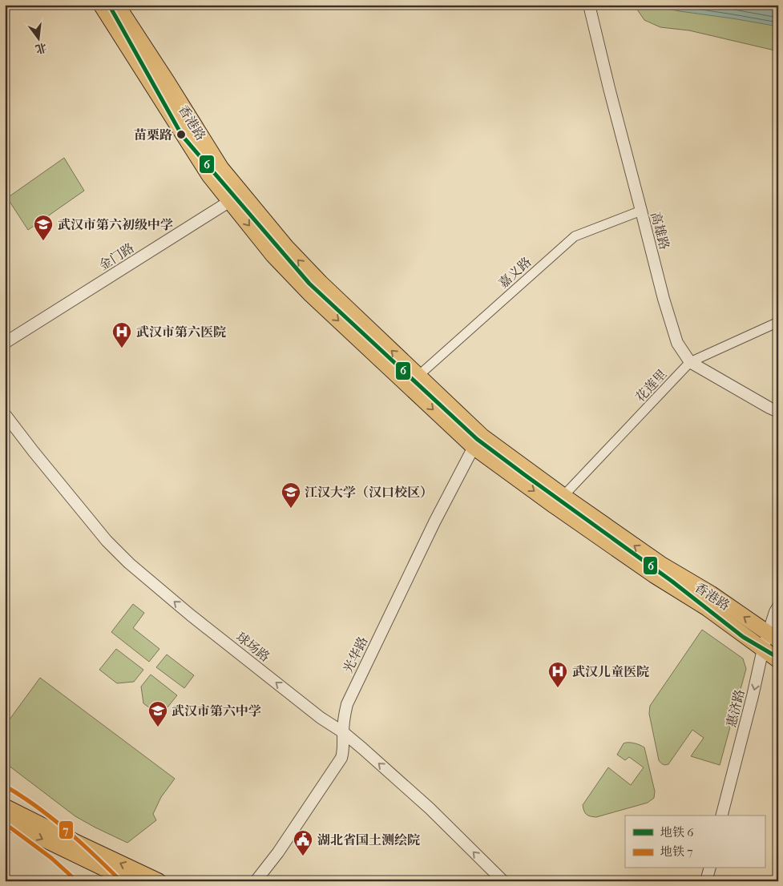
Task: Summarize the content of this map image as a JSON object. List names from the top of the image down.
{
  "streets": {
    "main road": ["香港路"],
    "street": [
      "高雄路",
      "金门路",
      "嘉义路",
      "花莲里",
      "球场路",
      "光华路",
      "惠济路"
    ]
  },
  "crossings": [
    ["香港路", "金门路"],
    ["香港路", "嘉义路"],
    ["香港路", "花莲里"],
    ["香港路", "光华路"],
    ["香港路", "惠济路"],
    ["高雄路", "嘉义路"],
    ["高雄路", "花莲里"],
    ["球场路", "光华路"]
  ],
  "one_way": ["球场路", "惠济路"],
  "places": {
    "other": ["苗栗路"],
    "school or university": ["武汉市第六初级中学", "江汉大学（汉口校区）", "武汉市第六中学"],
    "hospital": ["武汉市第六医院", "武汉儿童医院"],
    "public building": ["湖北省国土测绘院"]
  },
  "lines": ["metro line 6", "metro line 7"],
  "legend": ["地铁 6", "地铁 7"],
  "north": "bottom"
}
